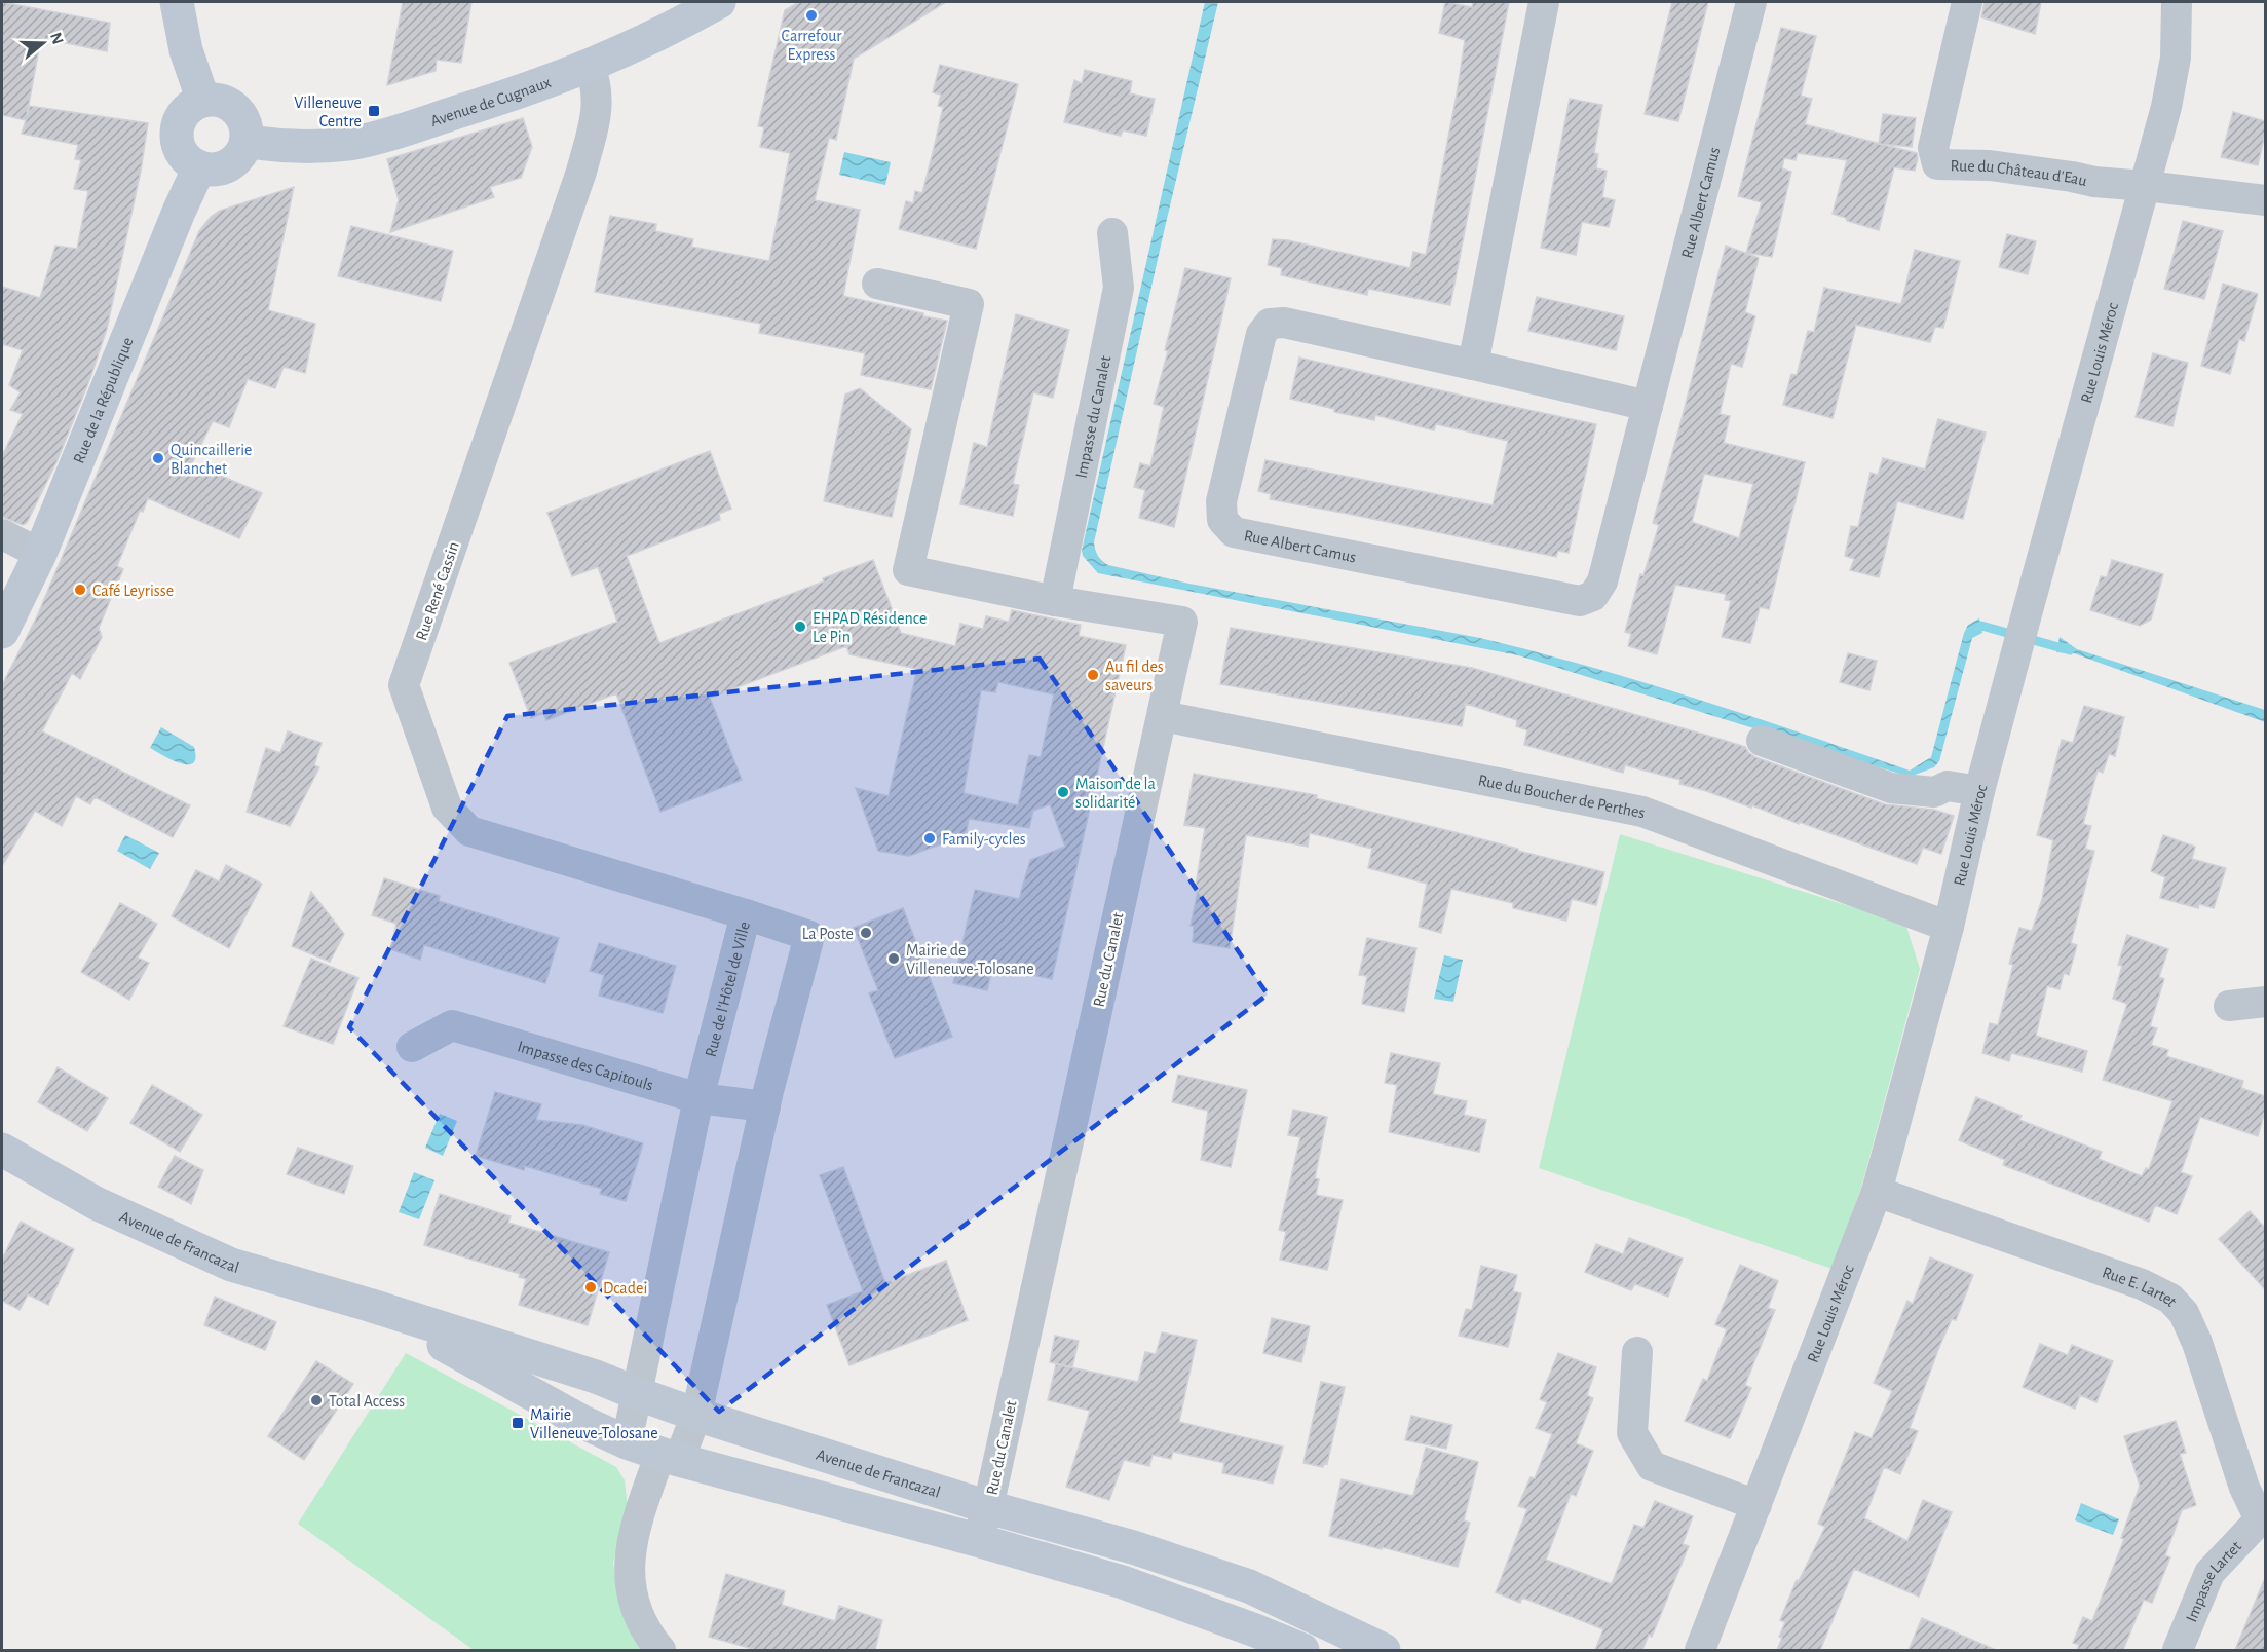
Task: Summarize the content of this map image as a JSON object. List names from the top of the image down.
{
  "streets": {
    "main road": ["Avenue de Cugnaux", "Rue de la République", "Avenue de Francazal"],
    "street": [
      "Rue du Château d'Eau",
      "Rue Albert Camus",
      "Rue Louis Méroc",
      "Impasse du Canalet",
      "Rue René Cassin",
      "Rue du Boucher de Perthes",
      "Rue du Canalet",
      "Rue de l'Hôtel de Ville",
      "Impasse des Capitouls",
      "Rue E. Lartet",
      "Impasse Lartet"
    ]
  },
  "crossings": [
    ["Avenue de Cugnaux", "Rue de la République"],
    ["Avenue de Cugnaux", "Rue René Cassin"],
    ["Rue du Château d'Eau", "Rue Louis Méroc"],
    ["Rue Louis Méroc", "Rue du Boucher de Perthes"],
    ["Rue Louis Méroc", "Rue E. Lartet"],
    ["Impasse du Canalet", "Rue du Canalet"],
    ["Rue René Cassin", "Rue de l'Hôtel de Ville"],
    ["Rue du Boucher de Perthes", "Rue du Canalet"],
    ["Rue du Canalet", "Avenue de Francazal"],
    ["Rue de l'Hôtel de Ville", "Impasse des Capitouls"],
    ["Rue de l'Hôtel de Ville", "Avenue de Francazal"],
    ["Rue E. Lartet", "Impasse Lartet"]
  ],
  "places": {
    "other": [
      "Carrefour Express",
      "Quincaillerie Blanchet",
      "Café Leyrisse",
      "EHPAD Résidence Le Pin",
      "Au fil des saveurs",
      "Maison de la solidarité",
      "Family-cycles",
      "La Poste",
      "Mairie de Villeneuve-Tolosane",
      "Dcadei",
      "Total Access"
    ],
    "transit": ["Villeneuve Centre", "Mairie Villeneuve-Tolosane"]
  },
  "north": "right"
}
